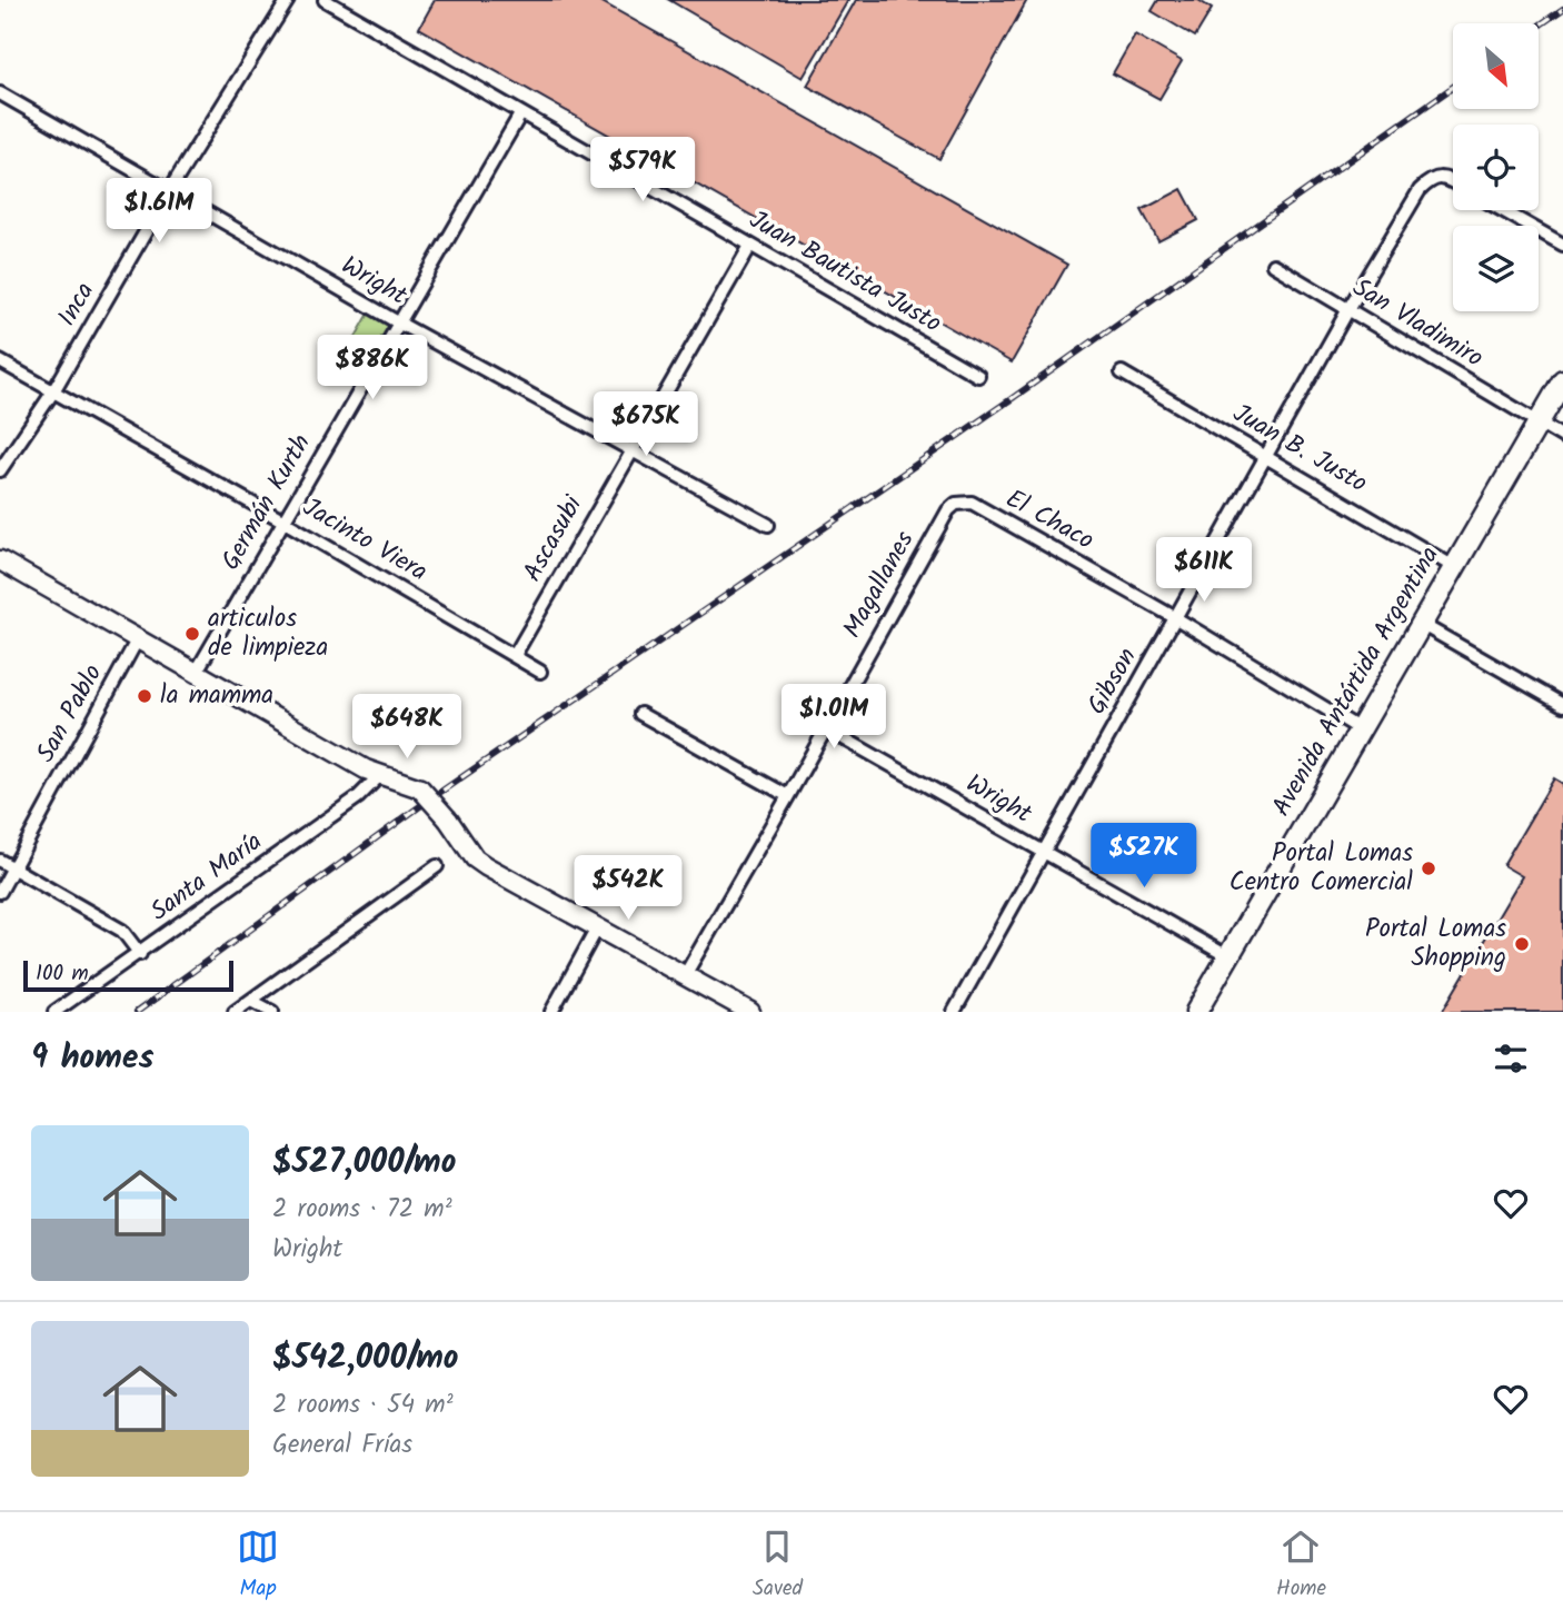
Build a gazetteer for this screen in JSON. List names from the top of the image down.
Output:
{
  "streets": {
    "main road": ["Avenida Antártida Argentina"],
    "street": [
      "Juan Bautista Justo",
      "Wright",
      "Inca",
      "San Vladimiro",
      "Juan B. Justo",
      "Germán Kurth",
      "El Chaco",
      "Ascasubi",
      "Jacinto Viera",
      "Magallanes",
      "Gibson",
      "San Pablo",
      "Santa María"
    ]
  },
  "crossings": [
    ["Juan Bautista Justo", "Germán Kurth"],
    ["Juan Bautista Justo", "Ascasubi"],
    ["Wright", "Inca"],
    ["Wright", "Germán Kurth"],
    ["Wright", "Ascasubi"],
    ["Wright", "Magallanes"],
    ["Wright", "Gibson"],
    ["Wright", "Avenida Antártida Argentina"],
    ["Inca", "Jacinto Viera"],
    ["San Vladimiro", "Gibson"],
    ["San Vladimiro", "Avenida Antártida Argentina"],
    ["Juan B. Justo", "Gibson"],
    ["Juan B. Justo", "Avenida Antártida Argentina"],
    ["Germán Kurth", "Jacinto Viera"],
    ["El Chaco", "Magallanes"],
    ["El Chaco", "Gibson"],
    ["El Chaco", "Avenida Antártida Argentina"],
    ["Ascasubi", "Jacinto Viera"]
  ],
  "places": [
    "articulos de limpieza",
    "la mamma",
    "Portal Lomas Centro Comercial",
    "Portal Lomas Shopping"
  ],
  "scale_bar": "100 m",
  "north": "bottom right",
  "page": {
    "price": [
      "$579K",
      "$1.61M",
      "$886K",
      "$675K",
      "$611K",
      "$1.01M",
      "$648K",
      "$527K",
      "$542K"
    ],
    "scale": "100 m",
    "heading": "9 homes",
    "list": [
      {
        "name": "$527,000/mo",
        "note": "2 rooms · 72 m² · Wright"
      },
      {
        "name": "$542,000/mo",
        "note": "2 rooms · 54 m² · General Frías"
      }
    ],
    "tabs": ["Map", "Saved", "Home"]
  }
}
